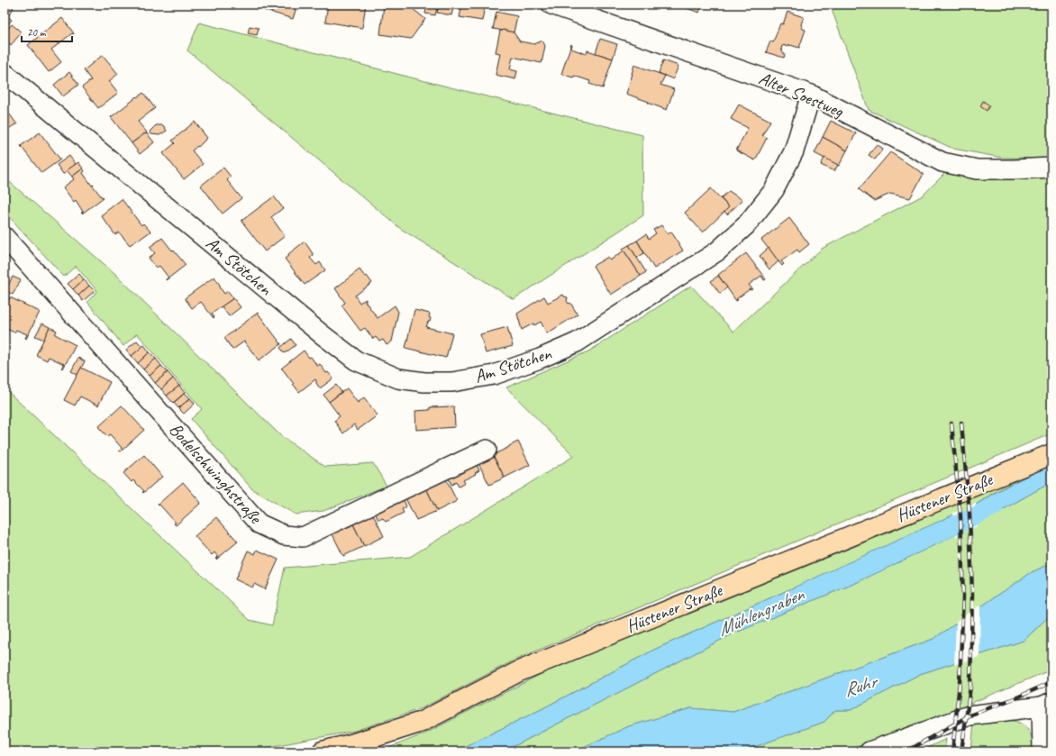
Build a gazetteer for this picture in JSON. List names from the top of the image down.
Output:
{
  "streets": {
    "main road": ["Hüstener Straße"],
    "street": ["Alter Soestweg", "Am Stötchen", "Bodelschwinghstraße"]
  },
  "crossings": [
    ["Alter Soestweg", "Am Stötchen"]
  ],
  "water": ["Mühlengraben", "Ruhr"],
  "scale_bar": "20 m"
}
